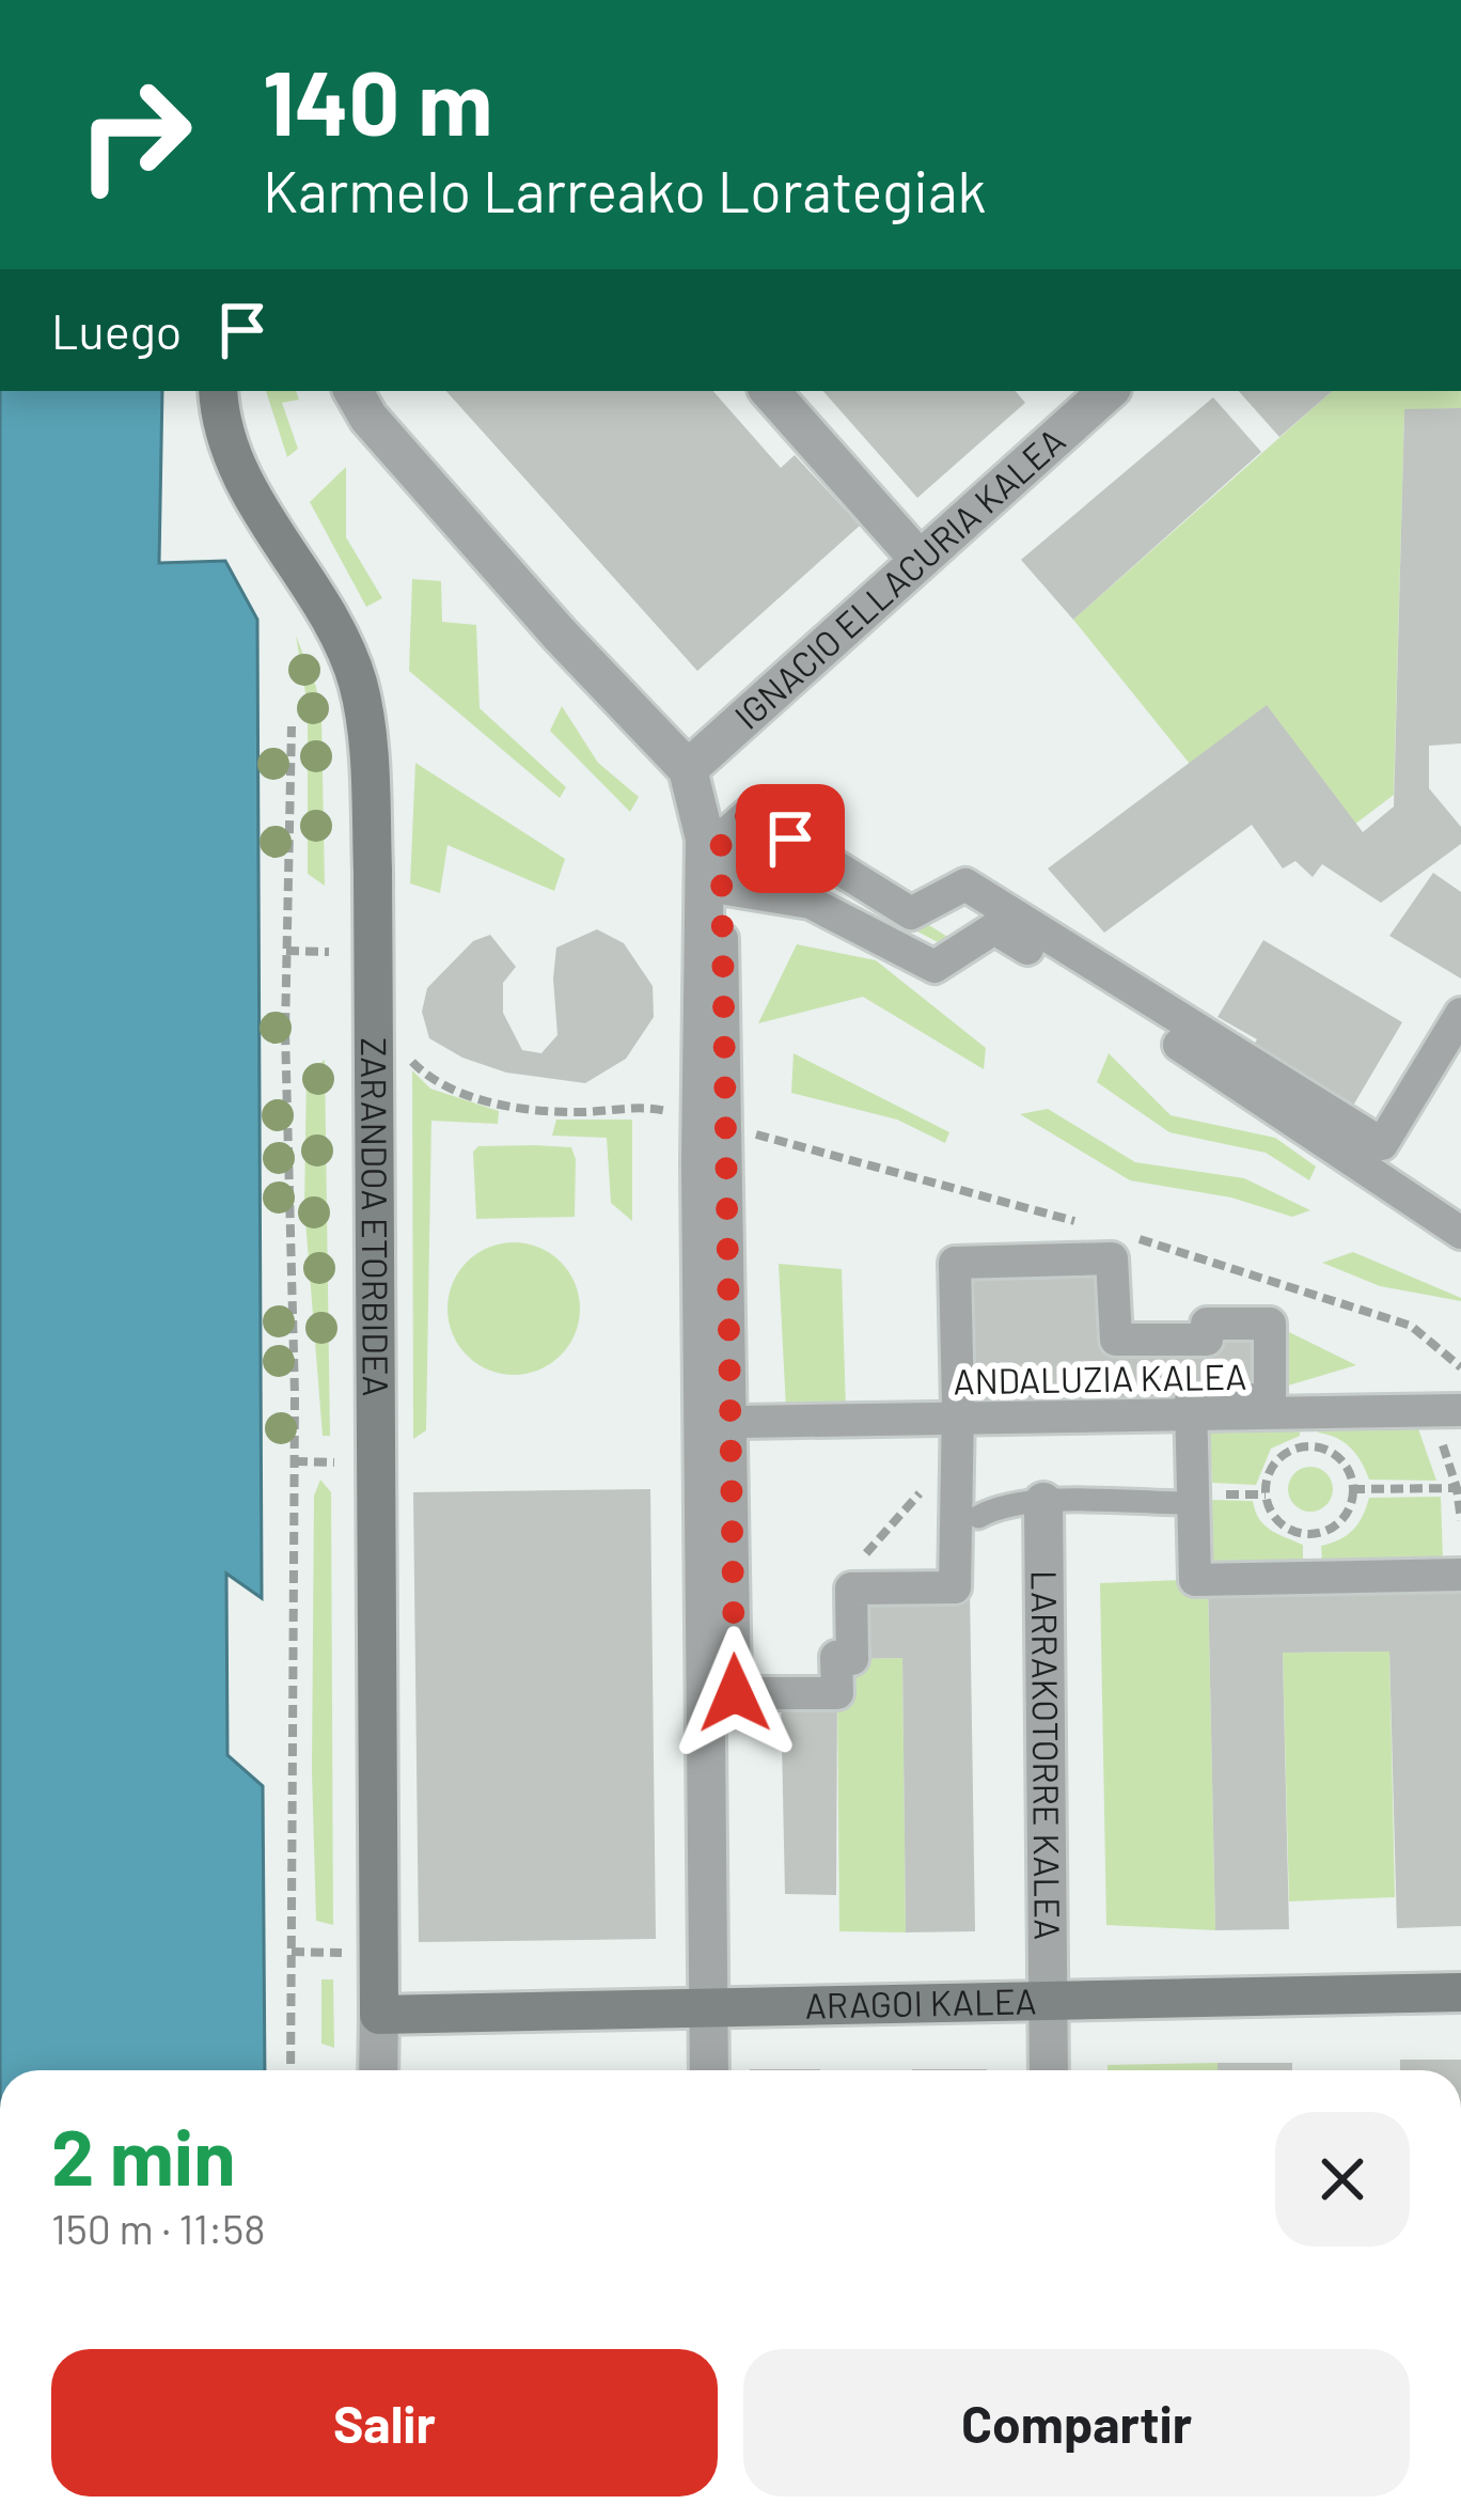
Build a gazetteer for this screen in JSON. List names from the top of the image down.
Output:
{
  "streets": {
    "main road": ["ZARANDOA ETORBIDEA", "ARAGOI KALEA"],
    "street": ["IGNACIO ELLACURIA KALEA", "ANDALUZIA KALEA", "LARRAKOTORRE KALEA"]
  },
  "crossings": [
    ["ZARANDOA ETORBIDEA", "ARAGOI KALEA"],
    ["LARRAKOTORRE KALEA", "ARAGOI KALEA"]
  ],
  "page": {
    "turn": ["140 m", "Karmelo Larreako Lorategiak"],
    "then": "Luego",
    "heading": ["2 min", "150 m · 11:58"],
    "buttons": ["Salir", "Compartir"]
  }
}
